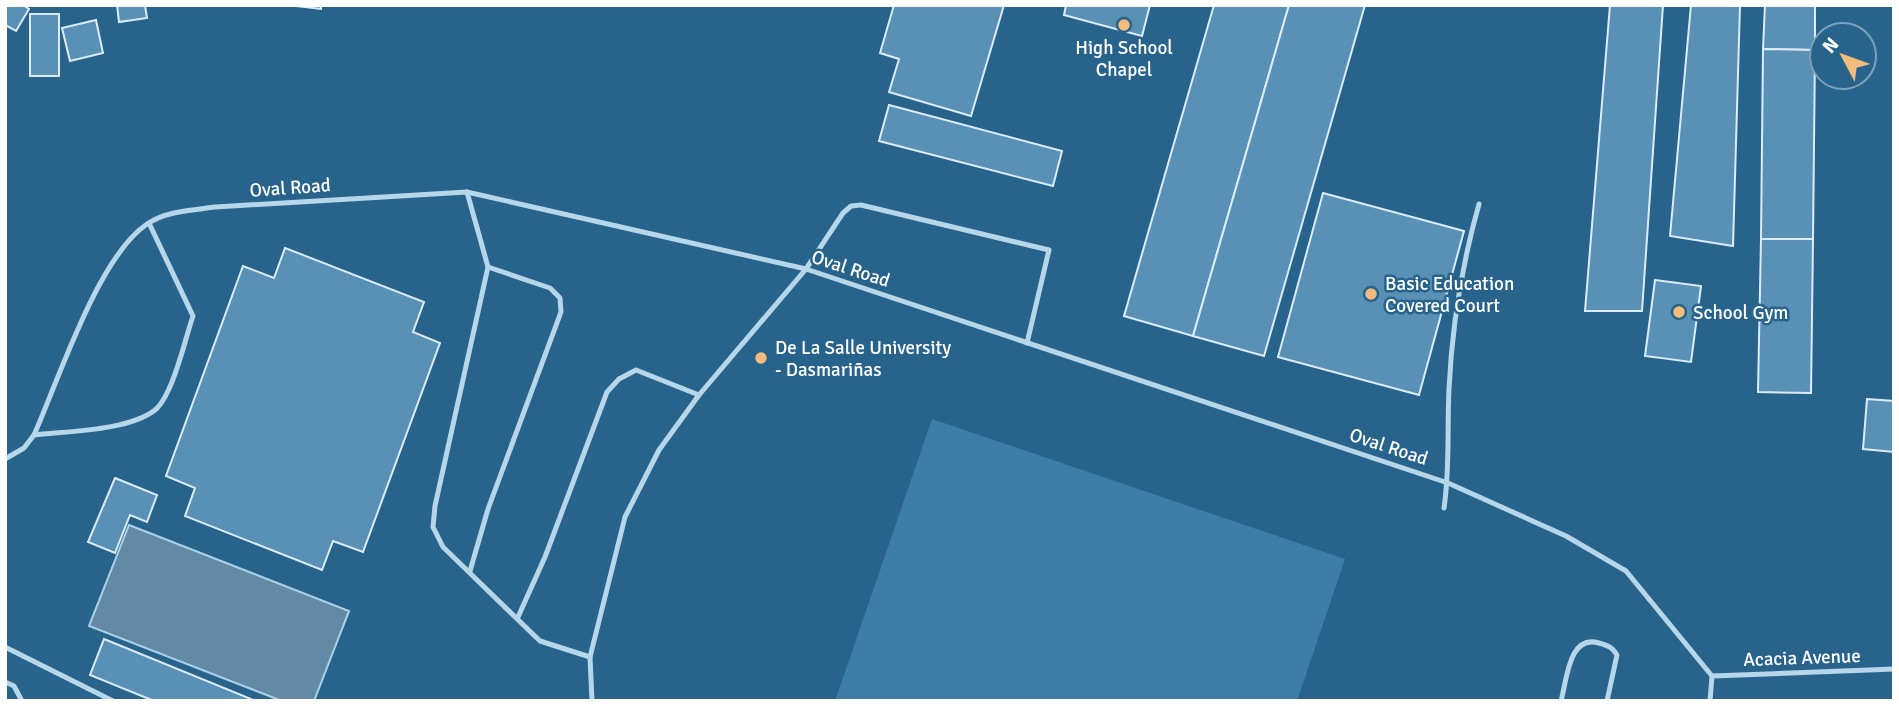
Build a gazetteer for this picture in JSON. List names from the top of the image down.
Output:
{
  "streets": {
    "lane": ["Oval Road", "Acacia Avenue"]
  },
  "crossings": [
    ["Oval Road", "Acacia Avenue"]
  ],
  "places": [
    "High School Chapel",
    "Basic Education Covered Court",
    "School Gym",
    "De La Salle University - Dasmariñas"
  ],
  "north": "top left"
}
